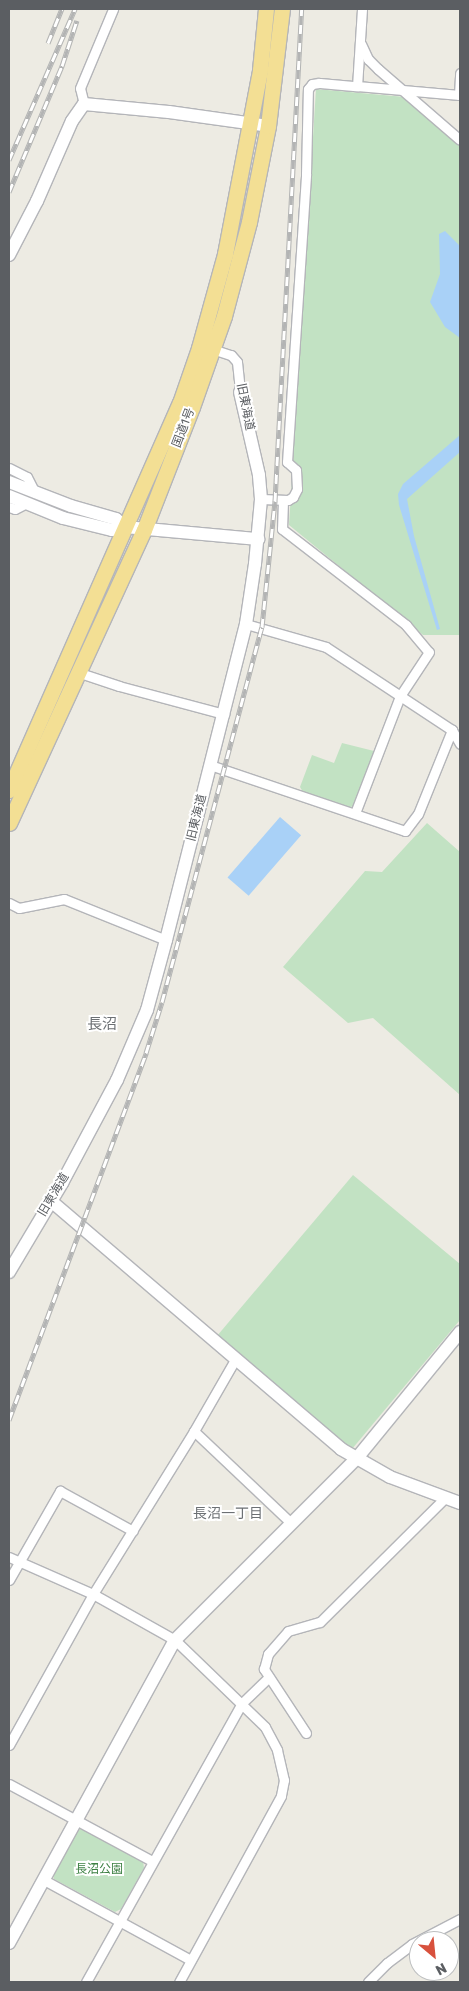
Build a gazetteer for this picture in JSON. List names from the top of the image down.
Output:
{
  "streets": {
    "highway": ["国道1号"],
    "street": ["旧東海道"]
  },
  "crossings": [
    ["旧東海道", "国道1号"]
  ],
  "districts": ["長沼", "長沼一丁目"],
  "parks": ["長沼公園"],
  "north": "bottom right"
}
